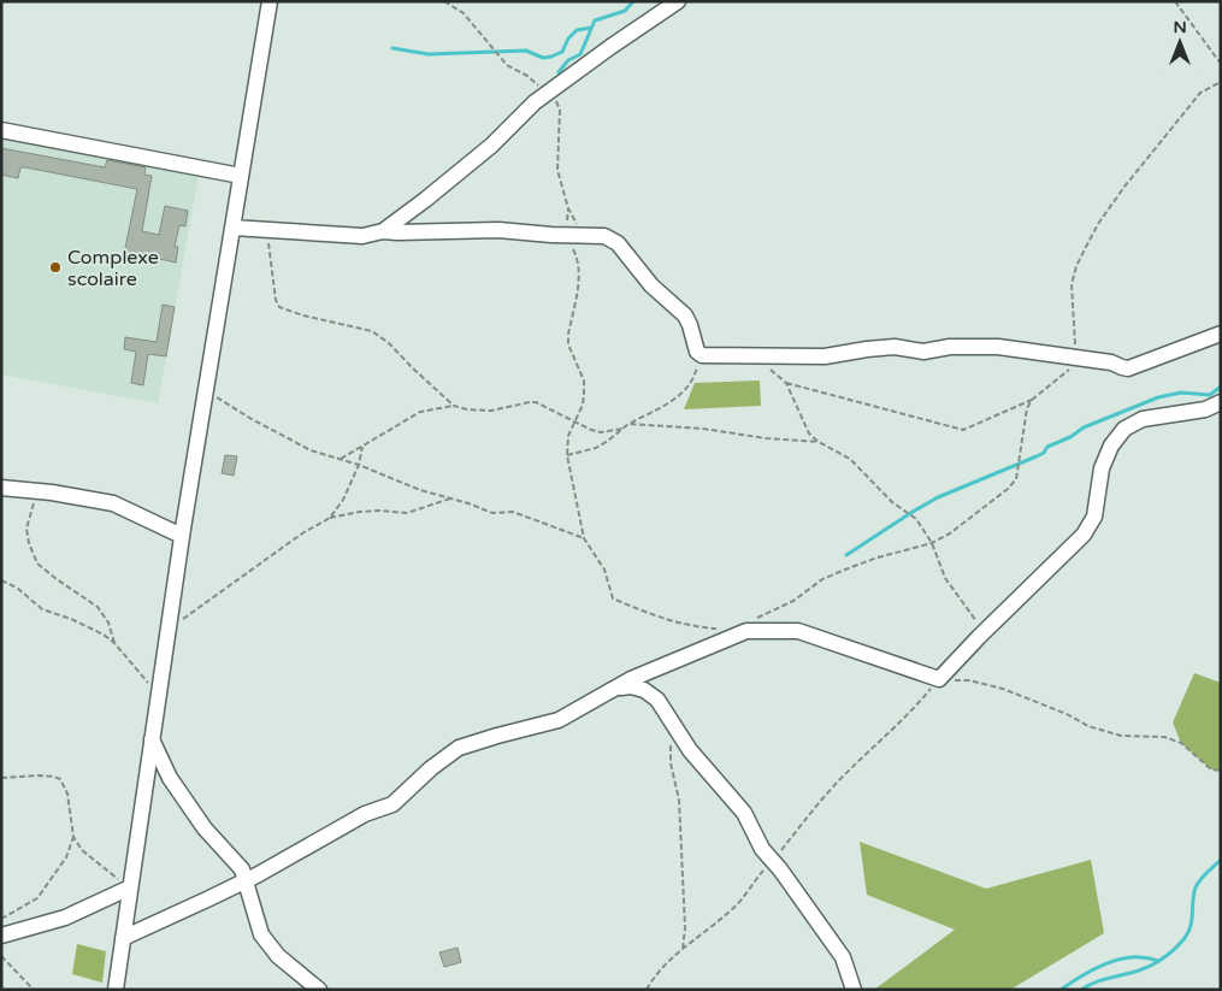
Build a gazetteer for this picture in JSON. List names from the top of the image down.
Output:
{
  "places": ["Complexe scolaire"],
  "north": "top"
}
